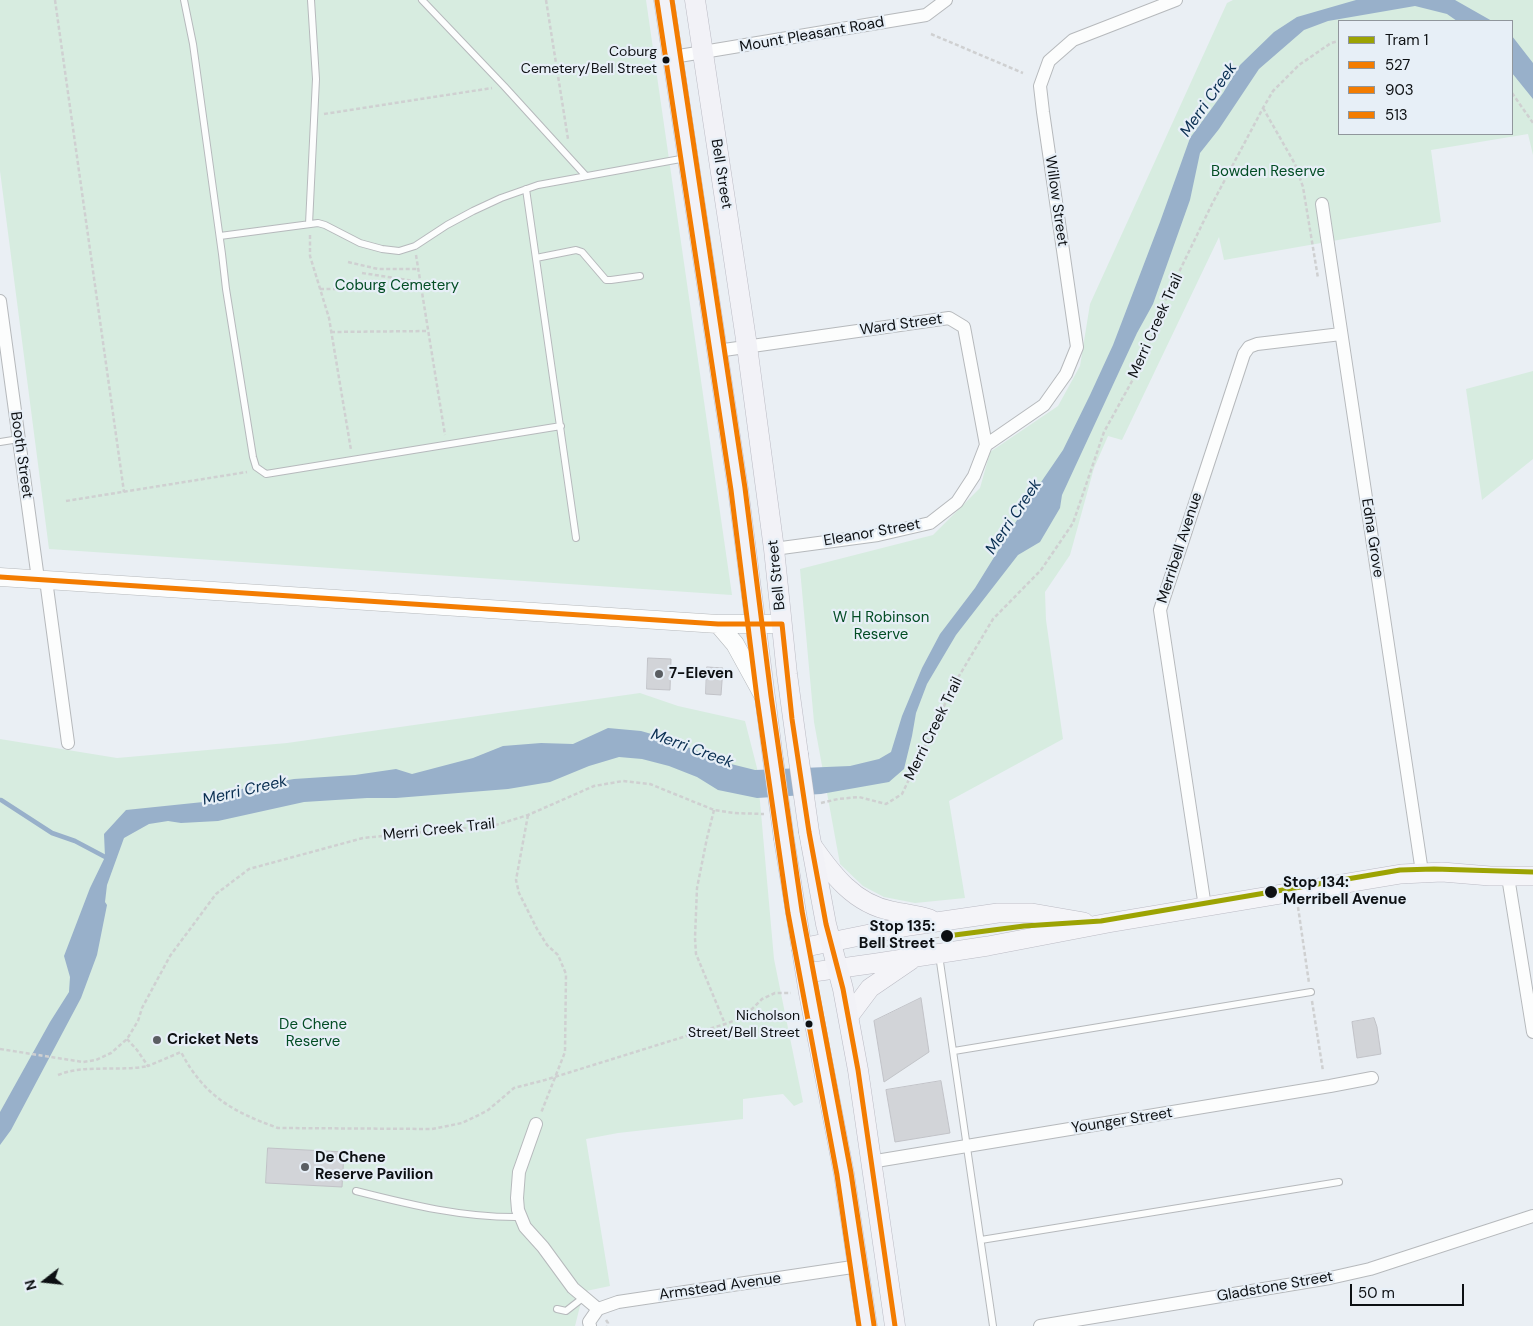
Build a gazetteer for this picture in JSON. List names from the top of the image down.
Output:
{
  "streets": {
    "highway": ["Bell Street"],
    "street": [
      "Mount Pleasant Road",
      "Willow Street",
      "Ward Street",
      "Booth Street",
      "Eleanor Street",
      "Edna Grove",
      "Merribell Avenue",
      "Younger Street",
      "Armstead Avenue",
      "Gladstone Street"
    ],
    "path": ["Merri Creek Trail"]
  },
  "crossings": [
    ["Mount Pleasant Road", "Bell Street"],
    ["Bell Street", "Ward Street"],
    ["Bell Street", "Eleanor Street"],
    ["Bell Street", "Younger Street"],
    ["Bell Street", "Armstead Avenue"],
    ["Willow Street", "Ward Street"],
    ["Willow Street", "Eleanor Street"],
    ["Ward Street", "Eleanor Street"],
    ["Edna Grove", "Merribell Avenue"]
  ],
  "water": ["Merri Creek"],
  "parks": [
    "Bowden Reserve",
    "Coburg Cemetery",
    "W H Robinson Reserve",
    "De Chene Reserve"
  ],
  "places": [
    "Coburg Cemetery/Bell Street",
    "7-Eleven",
    "Stop 134: Merribell Avenue",
    "Stop 135: Bell Street",
    "Nicholson Street/Bell Street",
    "Cricket Nets",
    "De Chene Reserve Pavilion"
  ],
  "lines": [
    "transit line 513",
    "transit line 903",
    "transit line 527",
    "tram line 1"
  ],
  "legend": [
    "Tram 1",
    "527",
    "903",
    "513"
  ],
  "scale_bar": "50 m",
  "north": "left"
}
